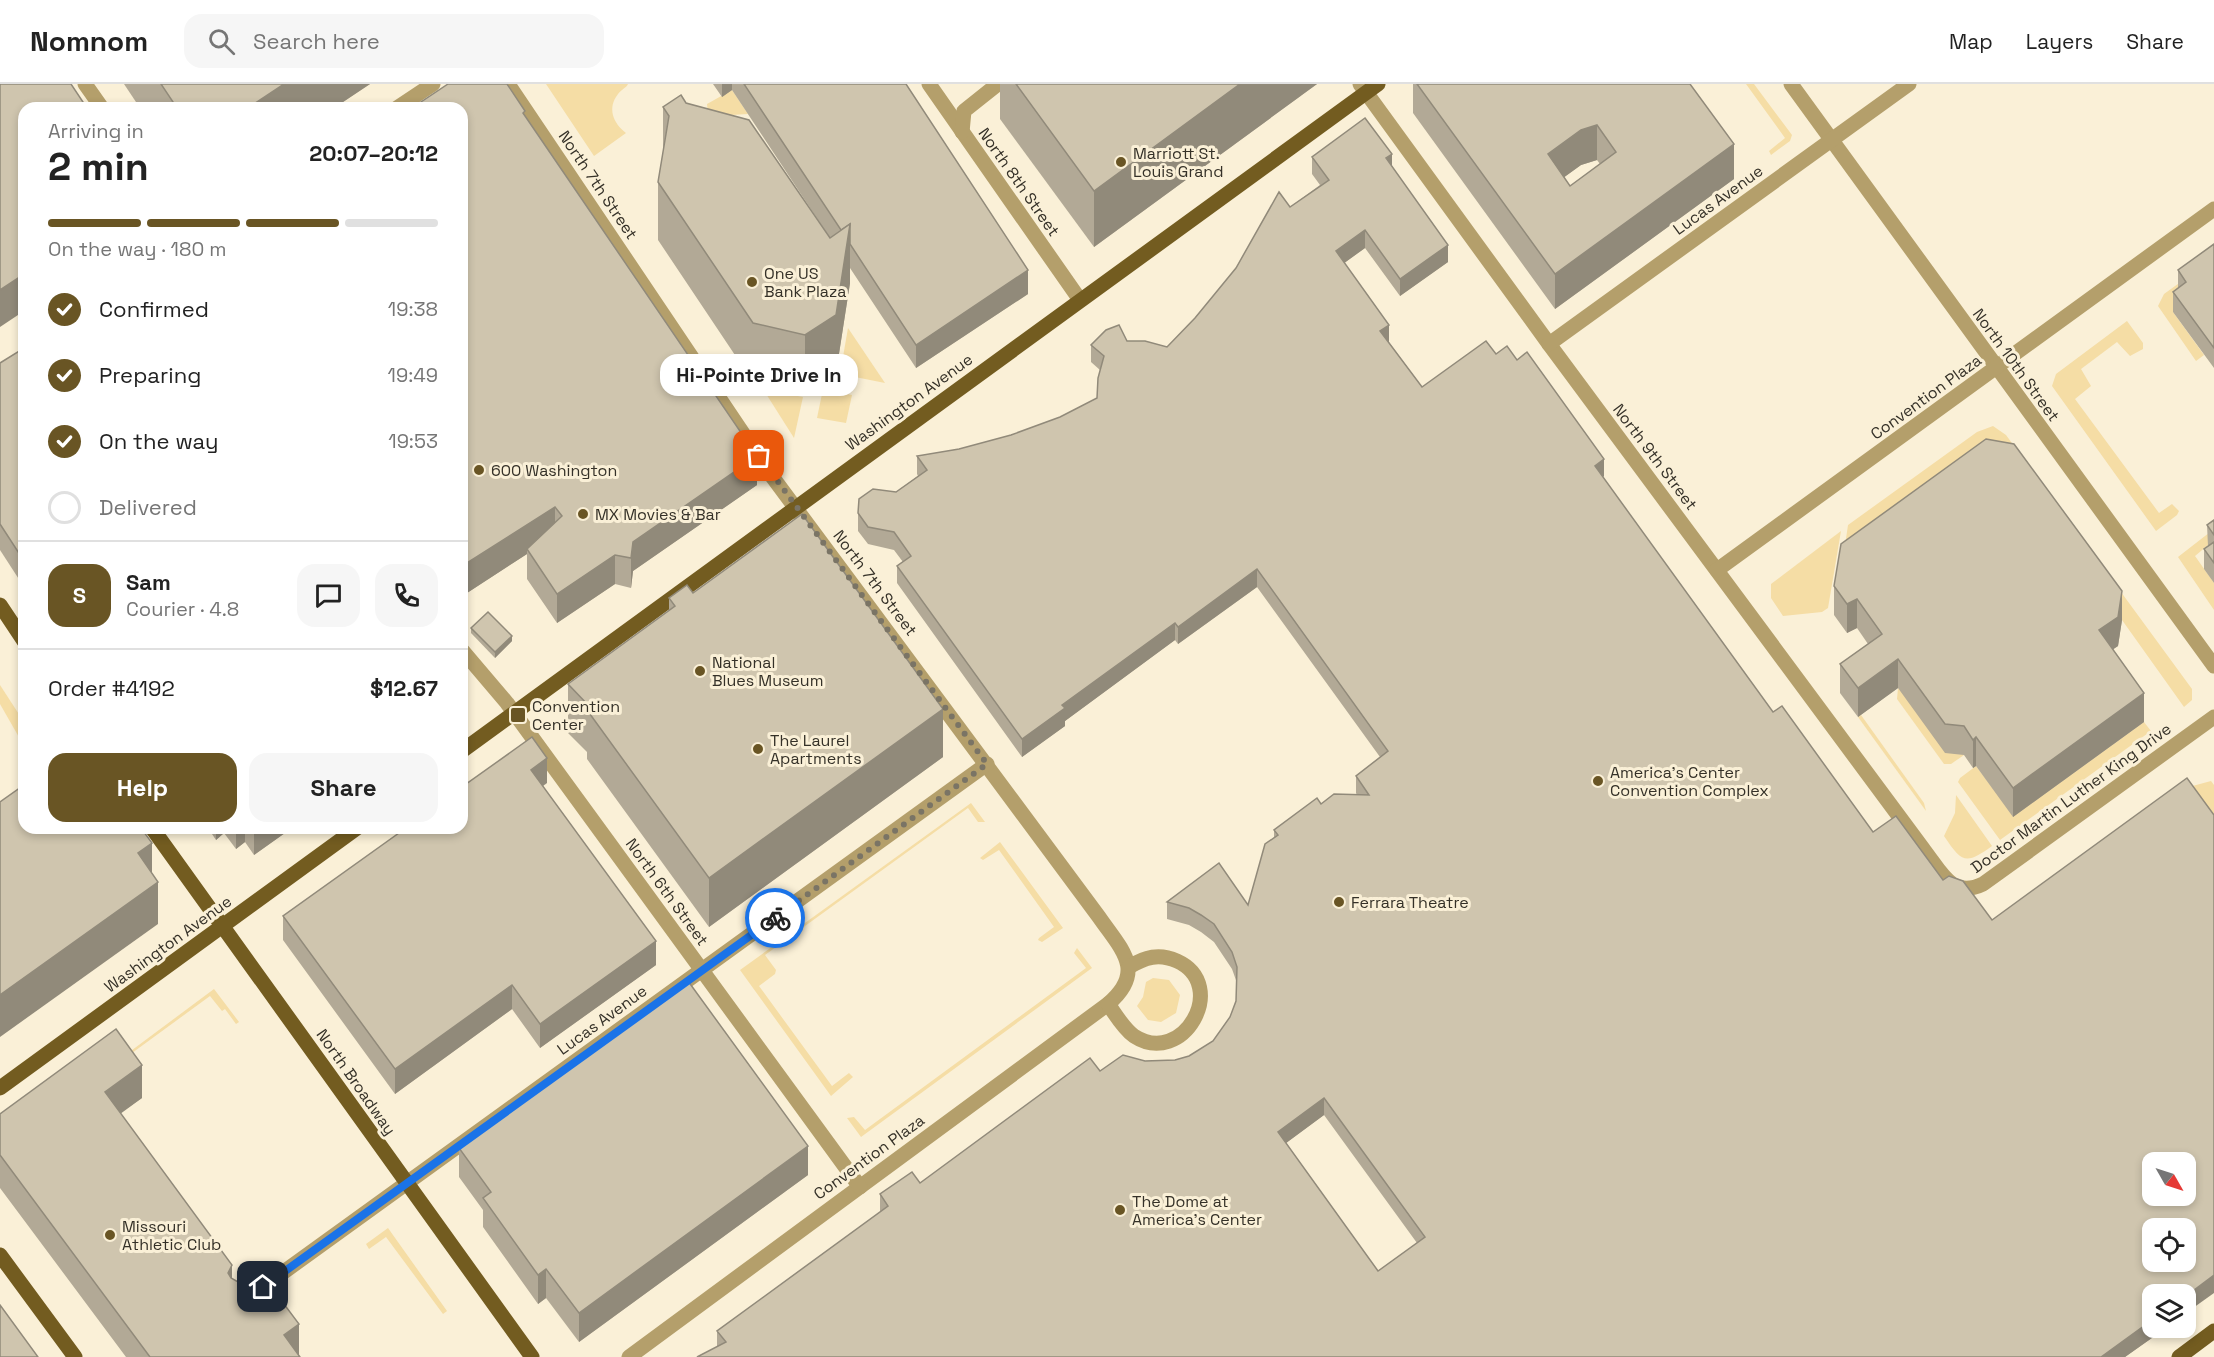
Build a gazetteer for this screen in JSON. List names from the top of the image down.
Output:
{
  "streets": {
    "main road": ["Washington Avenue", "North Broadway"],
    "street": [
      "North 8th Street",
      "North 7th Street",
      "Lucas Avenue",
      "North 10th Street",
      "Convention Plaza",
      "North 9th Street",
      "Doctor Martin Luther King Drive",
      "North 6th Street"
    ]
  },
  "crossings": [
    ["North 8th Street", "Washington Avenue"],
    ["North 7th Street", "Lucas Avenue"],
    ["North 7th Street", "Convention Plaza"],
    ["North 7th Street", "Washington Avenue"],
    ["Lucas Avenue", "North 10th Street"],
    ["Lucas Avenue", "North 9th Street"],
    ["Lucas Avenue", "North 6th Street"],
    ["Lucas Avenue", "North Broadway"],
    ["North 10th Street", "Convention Plaza"],
    ["Convention Plaza", "North 9th Street"],
    ["Convention Plaza", "North 6th Street"],
    ["Washington Avenue", "North 9th Street"],
    ["Washington Avenue", "North 6th Street"],
    ["Washington Avenue", "North Broadway"],
    ["North 9th Street", "Doctor Martin Luther King Drive"]
  ],
  "places": {
    "other": [
      "Marriott St. Louis Grand",
      "One US Bank Plaza",
      "Hi-Pointe Drive In",
      "600 Washington",
      "MX Movies & Bar",
      "National Blues Museum",
      "The Laurel Apartments",
      "America’s Center Convention Complex",
      "Ferrara Theatre",
      "The Dome at America's Center",
      "Missouri Athletic Club"
    ],
    "transit": ["Convention Center"]
  },
  "north": "bottom right",
  "page": {
    "header": "Nomnom",
    "search": "Search here",
    "nav": ["Map", "Layers", "Share"],
    "heading": ["2 min", "Arriving in", "20:07–20:12"],
    "panel": [
      "Sam",
      "Courier · 4.8",
      "Order #4192",
      "$12.67"
    ],
    "bar": "On the way · 180 m",
    "list": [
      ["Confirmed", "19:38"],
      ["Preparing", "19:49"],
      ["On the way", "19:53"],
      "Delivered"
    ],
    "bubble": "Hi-Pointe Drive In",
    "round": "S",
    "buttons": ["Help", "Share"]
  }
}
